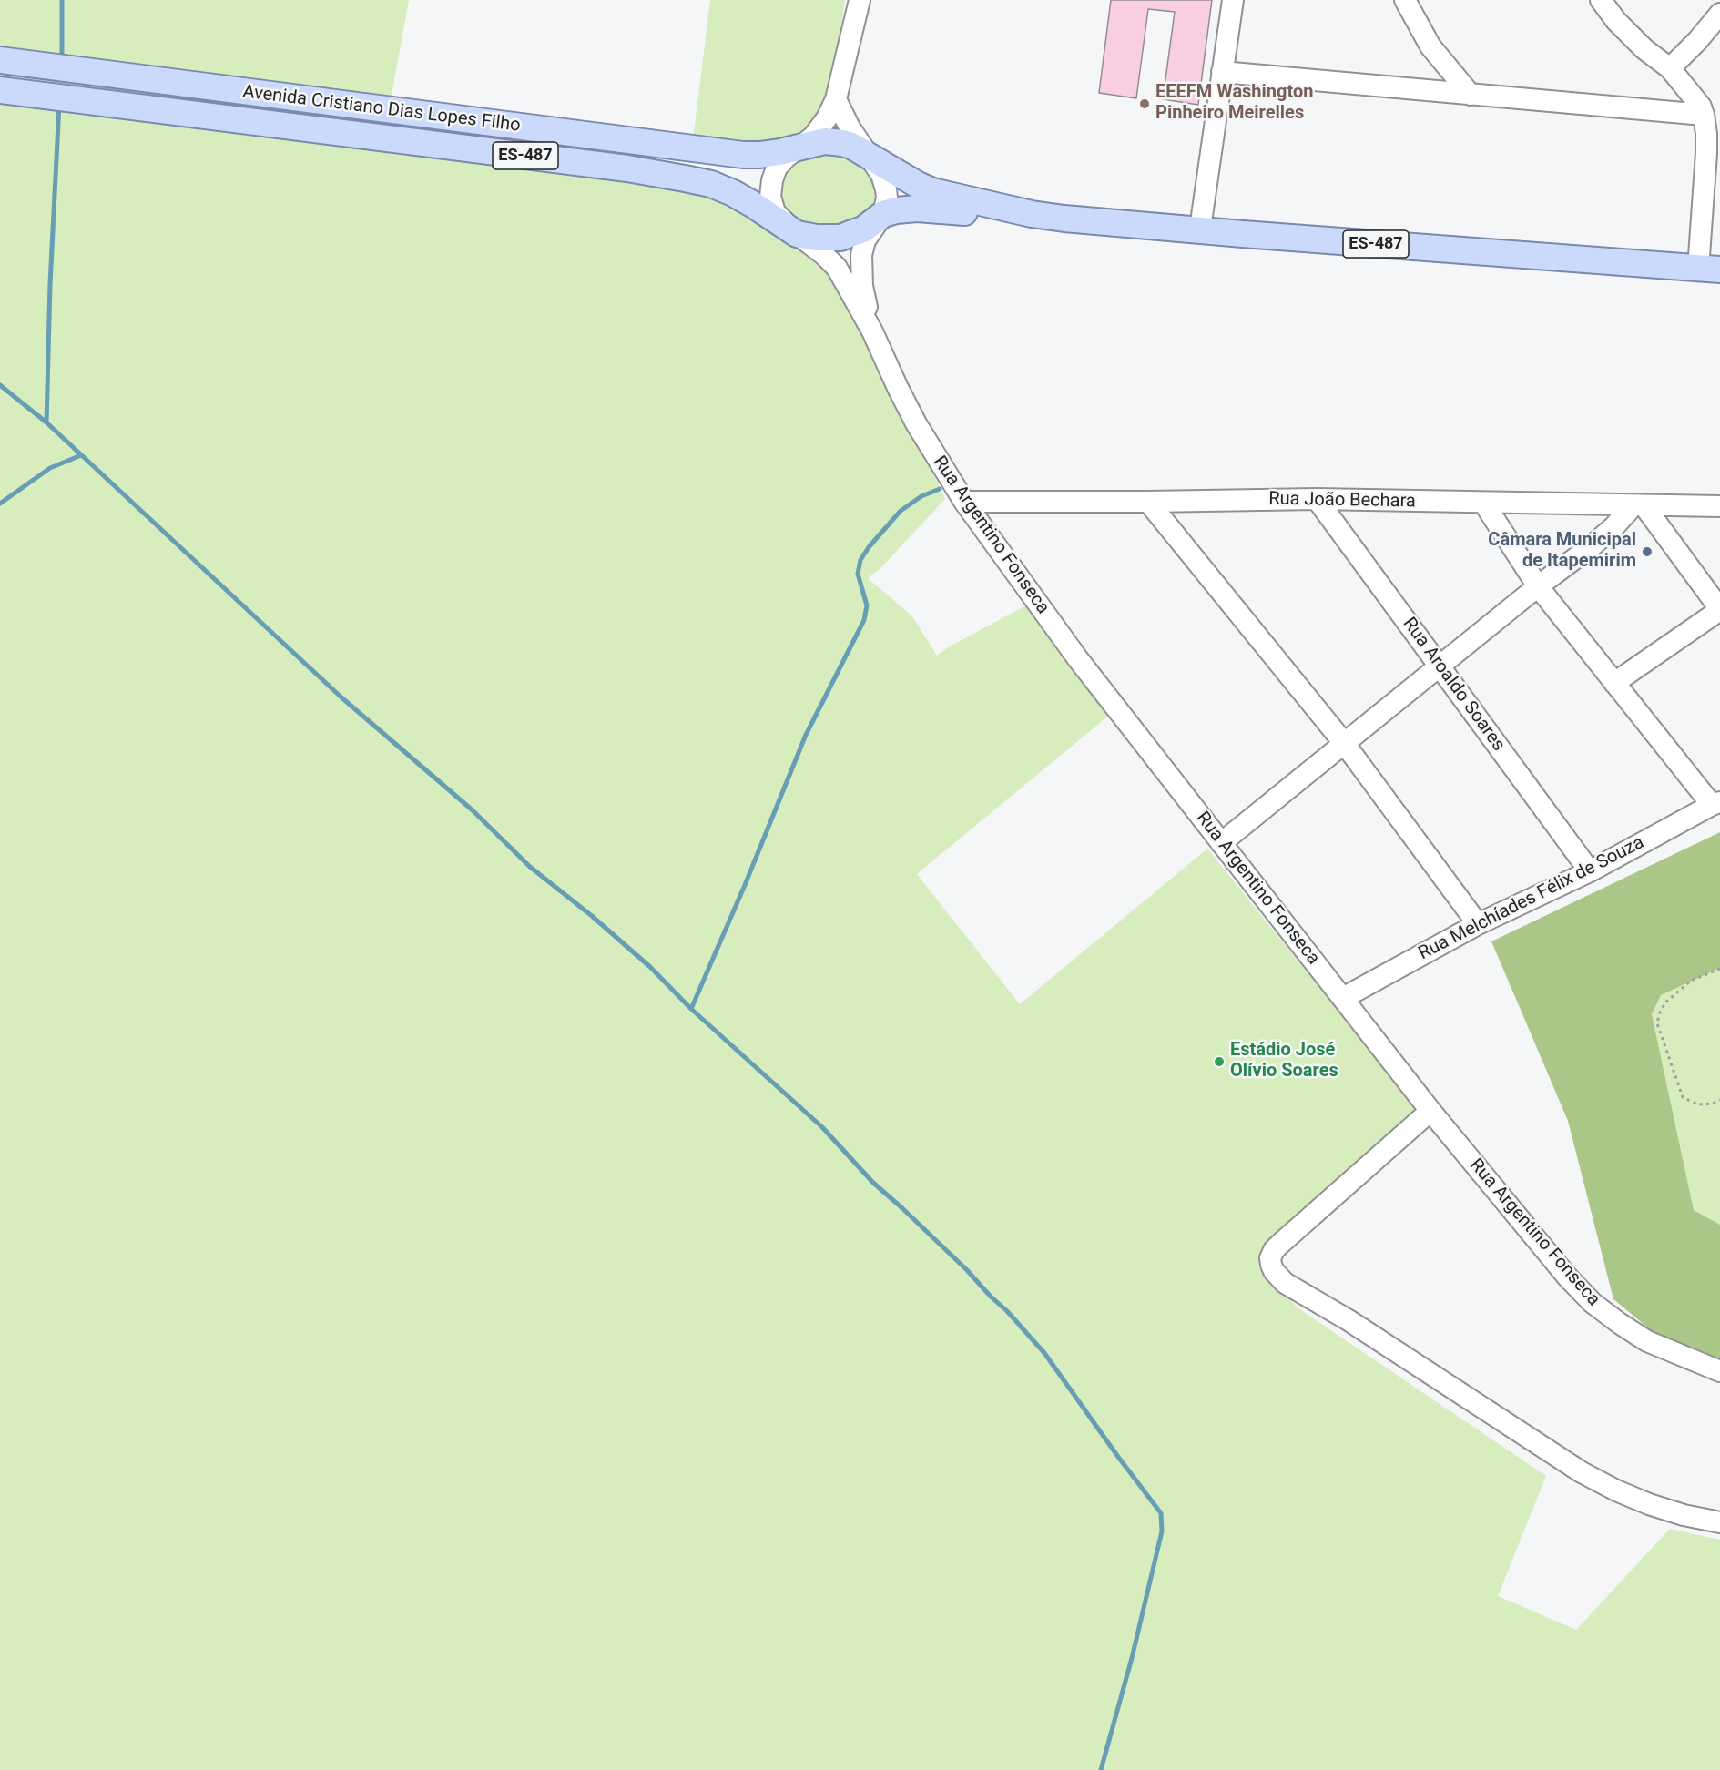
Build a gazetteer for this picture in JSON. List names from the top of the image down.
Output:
{
  "streets": {
    "main road": ["Avenida Cristiano Dias Lopes Filho", "ES-487"],
    "street": [
      "Rua João Bechara",
      "Rua Argentino Fonseca",
      "Rua Aroaldo Soares",
      "Rua Melchíades Félix de Souza"
    ]
  },
  "crossings": [
    ["Avenida Cristiano Dias Lopes Filho", "ES-487"],
    ["Rua João Bechara", "Rua Argentino Fonseca"],
    ["Rua João Bechara", "Rua Aroaldo Soares"],
    ["Rua Argentino Fonseca", "Rua Melchíades Félix de Souza"],
    ["Rua Aroaldo Soares", "Rua Melchíades Félix de Souza"]
  ],
  "places": ["EEEFM Washington Pinheiro Meirelles", "Câmara Municipal de Itapemirim", "Estádio José Olívio Soares"]
}
